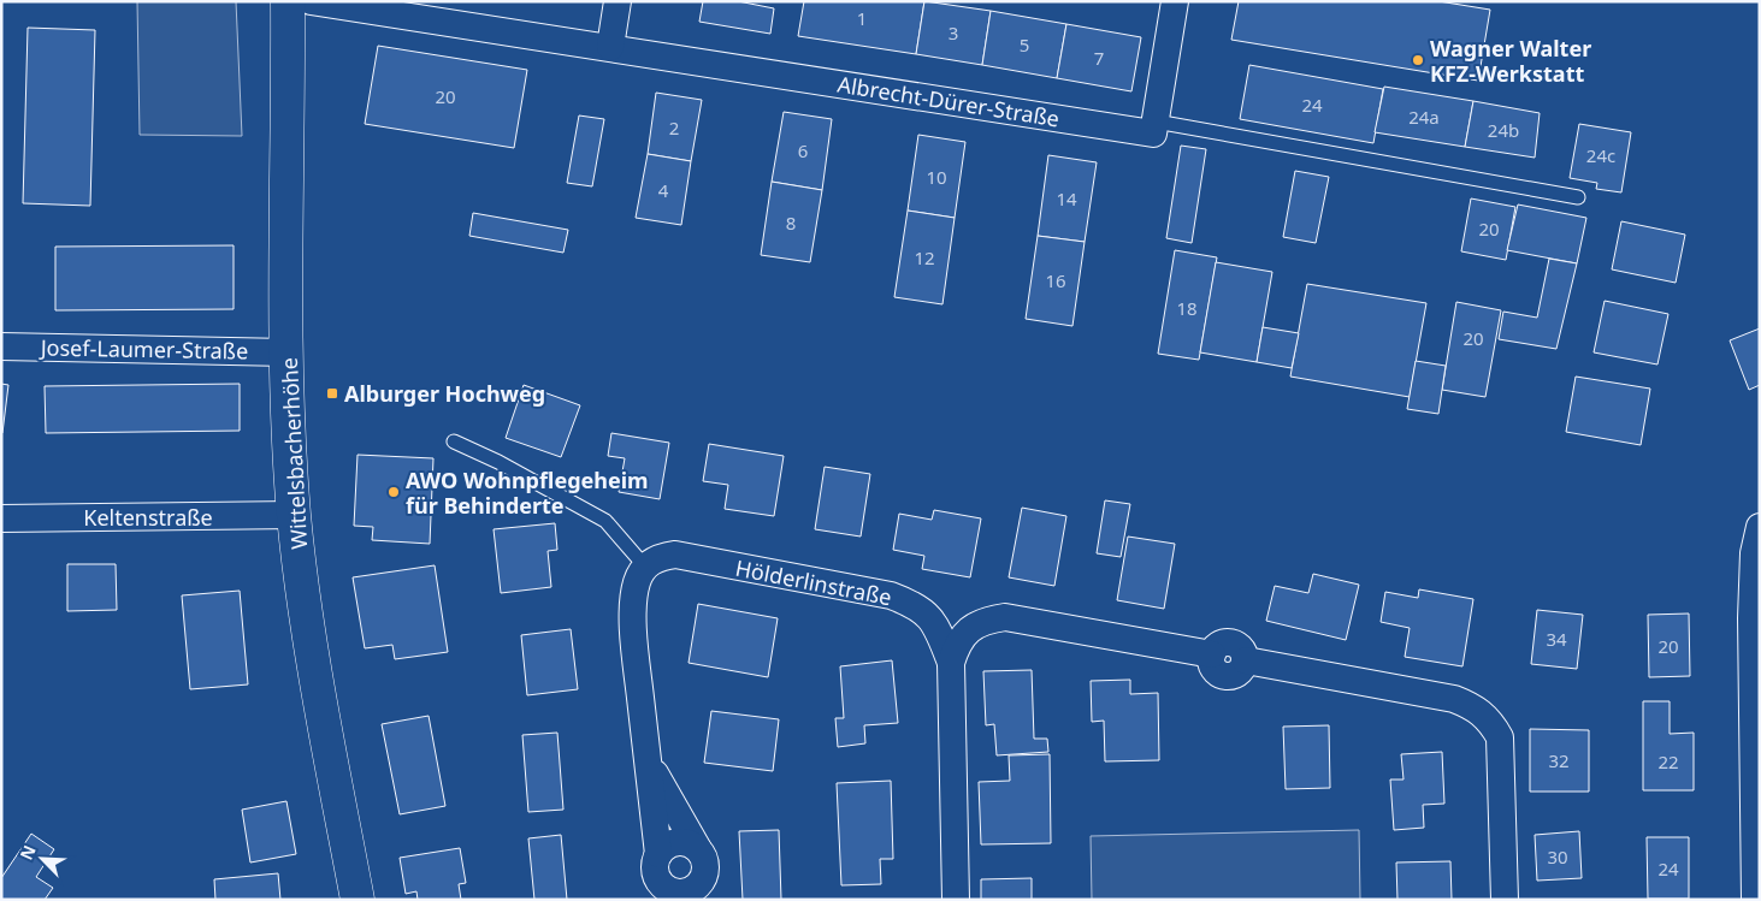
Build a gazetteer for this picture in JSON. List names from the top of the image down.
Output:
{
  "streets": {
    "street": [
      "Albrecht-Dürer-Straße",
      "Josef-Laumer-Straße",
      "Wittelsbacherhöhe",
      "Keltenstraße",
      "Hölderlinstraße"
    ]
  },
  "crossings": [
    ["Josef-Laumer-Straße", "Wittelsbacherhöhe"],
    ["Wittelsbacherhöhe", "Keltenstraße"]
  ],
  "places": {
    "other": ["Wagner Walter KFZ-Werkstatt", "AWO Wohnpflegeheim für Behinderte"],
    "transit": ["Alburger Hochweg"]
  },
  "house_numbers": [
    "1",
    "3",
    "5",
    "7",
    "20",
    "24",
    "24a",
    "2",
    "24b",
    "6",
    "24c",
    "10",
    "4",
    "14",
    "8",
    "20",
    "12",
    "16",
    "18",
    "20",
    "34",
    "20",
    "32",
    "22",
    "30",
    "24"
  ],
  "north": "top left"
}
